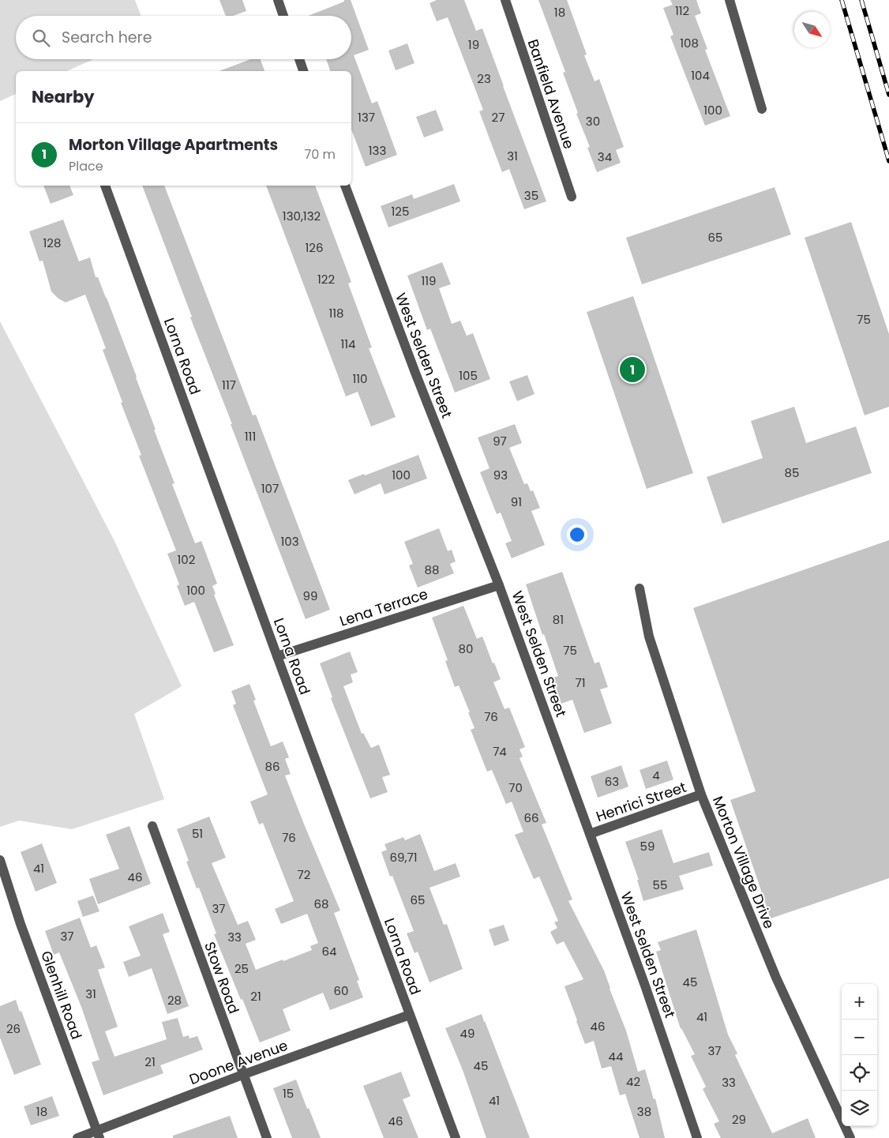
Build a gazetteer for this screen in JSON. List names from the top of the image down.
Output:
{
  "streets": {
    "street": [
      "Banfield Avenue",
      "West Selden Street",
      "Lorna Road",
      "Lena Terrace",
      "Henrici Street",
      "Morton Village Drive",
      "Stow Road",
      "Glenhill Road",
      "Doone Avenue"
    ]
  },
  "crossings": [
    ["West Selden Street", "Lena Terrace"],
    ["West Selden Street", "Henrici Street"],
    ["Lorna Road", "Lena Terrace"],
    ["Lorna Road", "Doone Avenue"],
    ["Henrici Street", "Morton Village Drive"],
    ["Stow Road", "Doone Avenue"],
    ["Glenhill Road", "Doone Avenue"]
  ],
  "house_numbers": [
    "112",
    "18",
    "108",
    "19",
    "104",
    "23",
    "100",
    "137",
    "27",
    "30",
    "133",
    "31",
    "34",
    "35",
    "125",
    "130,132",
    "65",
    "128",
    "126",
    "122",
    "119",
    "118",
    "75",
    "114",
    "105",
    "110",
    "117",
    "111",
    "97",
    "85",
    "100",
    "93",
    "107",
    "91",
    "103",
    "102",
    "88",
    "100",
    "99",
    "81",
    "80",
    "75",
    "71",
    "76",
    "74",
    "86",
    "4",
    "63",
    "70",
    "66",
    "51",
    "76",
    "59",
    "69,71",
    "41",
    "72",
    "46",
    "55",
    "65",
    "68",
    "37",
    "37",
    "33",
    "64",
    "25",
    "45",
    "60",
    "31",
    "21",
    "28",
    "41",
    "46",
    "26",
    "49",
    "37",
    "44",
    "21",
    "45",
    "42",
    "33",
    "15",
    "41",
    "18",
    "38",
    "29",
    "46"
  ],
  "north": "bottom right",
  "page": {
    "search": "Search here",
    "heading": "Nearby",
    "list": [
      {
        "mark": "1",
        "name": "Morton Village Apartments",
        "note": "Place",
        "value": "70 m"
      }
    ],
    "pins": "1",
    "map_buttons": ["+", "−"]
  }
}
